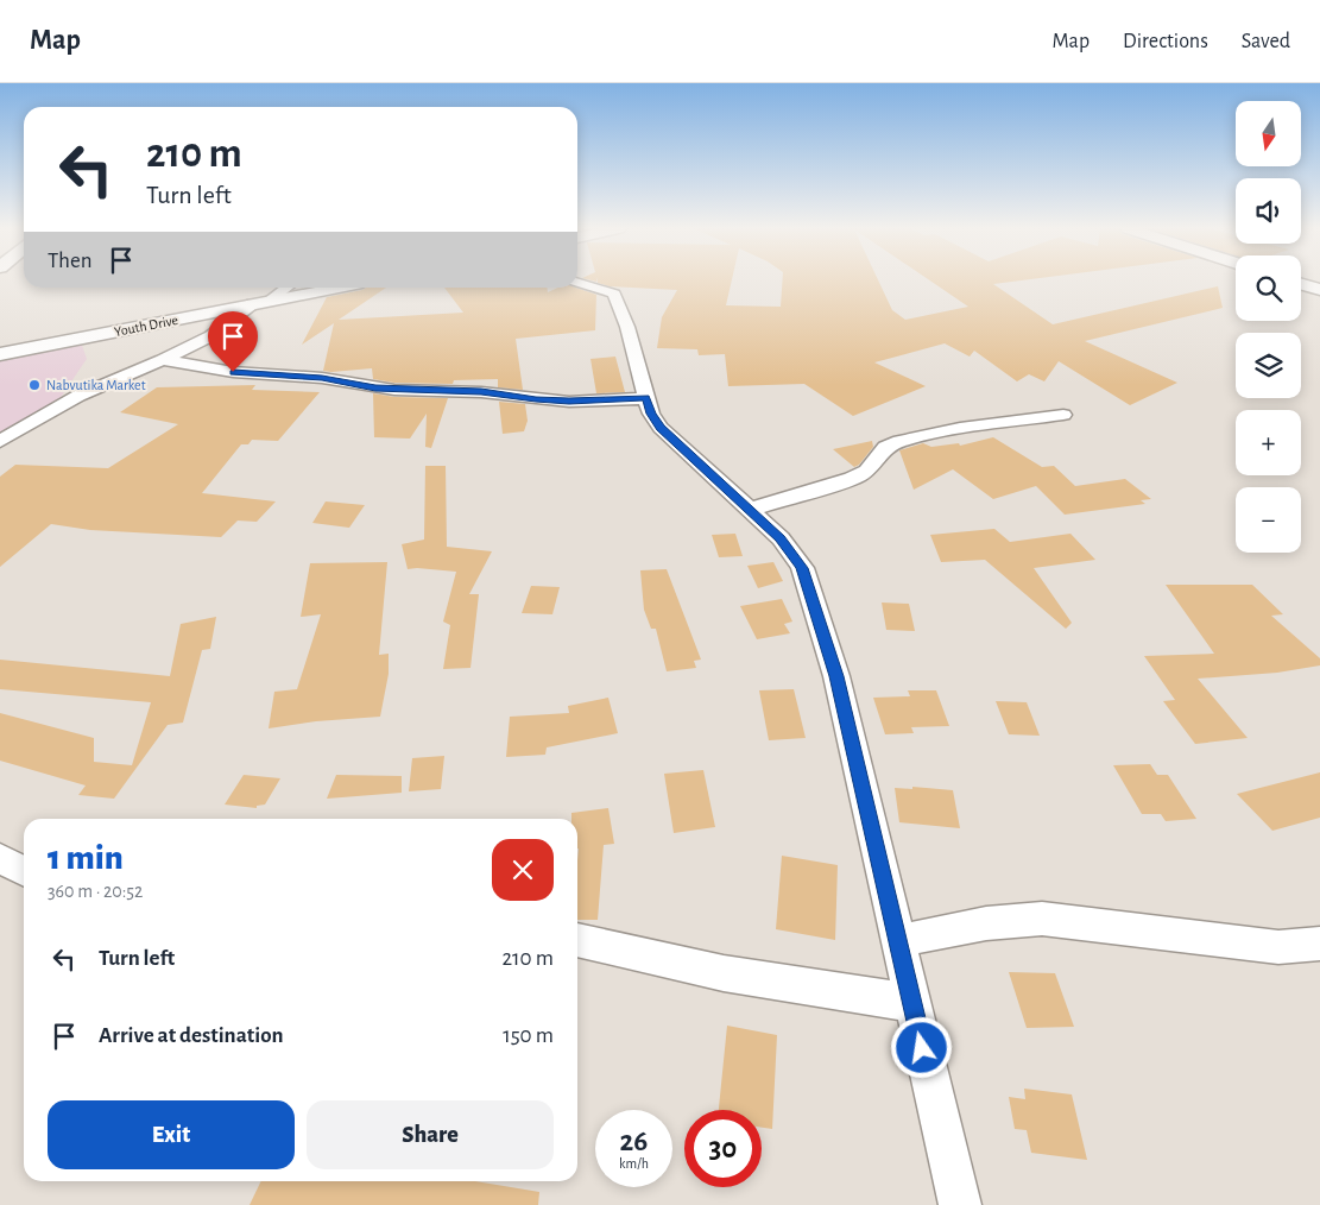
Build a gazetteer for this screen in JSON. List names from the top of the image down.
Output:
{
  "streets": {
    "street": ["Youth Drive"]
  },
  "places": ["Nabvutika Market"],
  "north": "bottom",
  "page": {
    "header": "Map",
    "nav": ["Map", "Directions", "Saved"],
    "map_buttons": ["+", "−"],
    "turn": ["210 m", "Turn left"],
    "then": "Then",
    "heading": ["1 min", "360 m · 20:52"],
    "list": [
      {
        "name": "Turn left",
        "value": "210 m"
      },
      {
        "name": "Arrive at destination",
        "value": "150 m"
      }
    ],
    "buttons": ["Exit", "Share"],
    "speed": "26 km/h",
    "limit": "30"
  }
}
